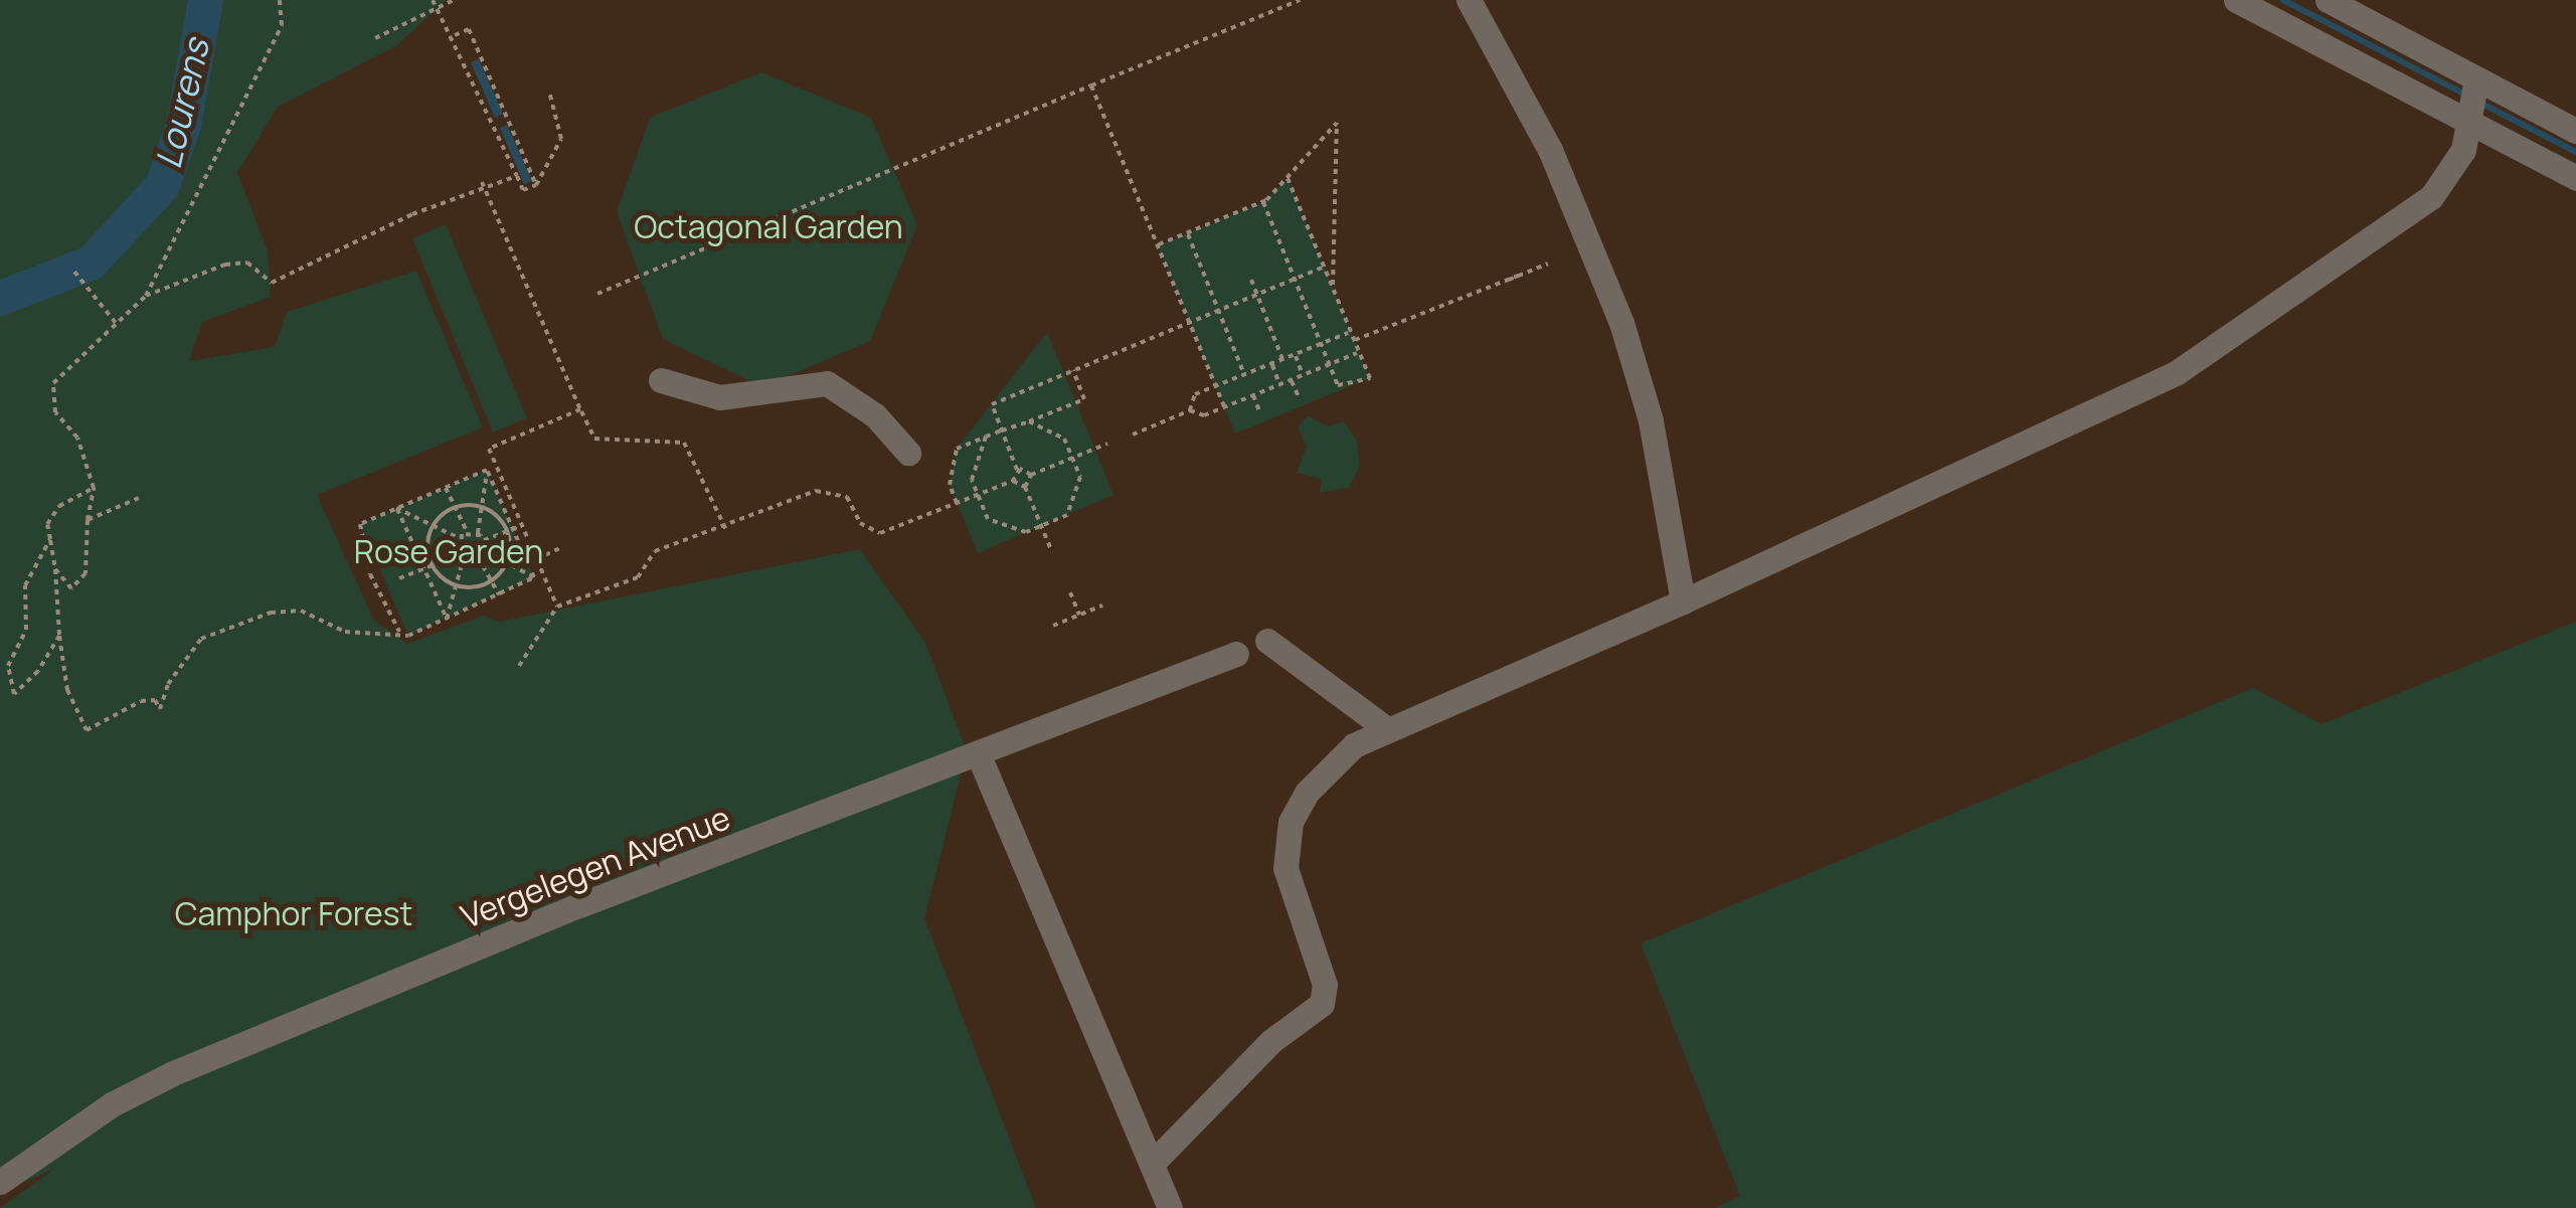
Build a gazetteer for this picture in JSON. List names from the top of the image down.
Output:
{
  "streets": {
    "street": ["Vergelegen Avenue"]
  },
  "water": ["Lourens"],
  "parks": ["Octagonal Garden", "Rose Garden", "Camphor Forest"]
}
